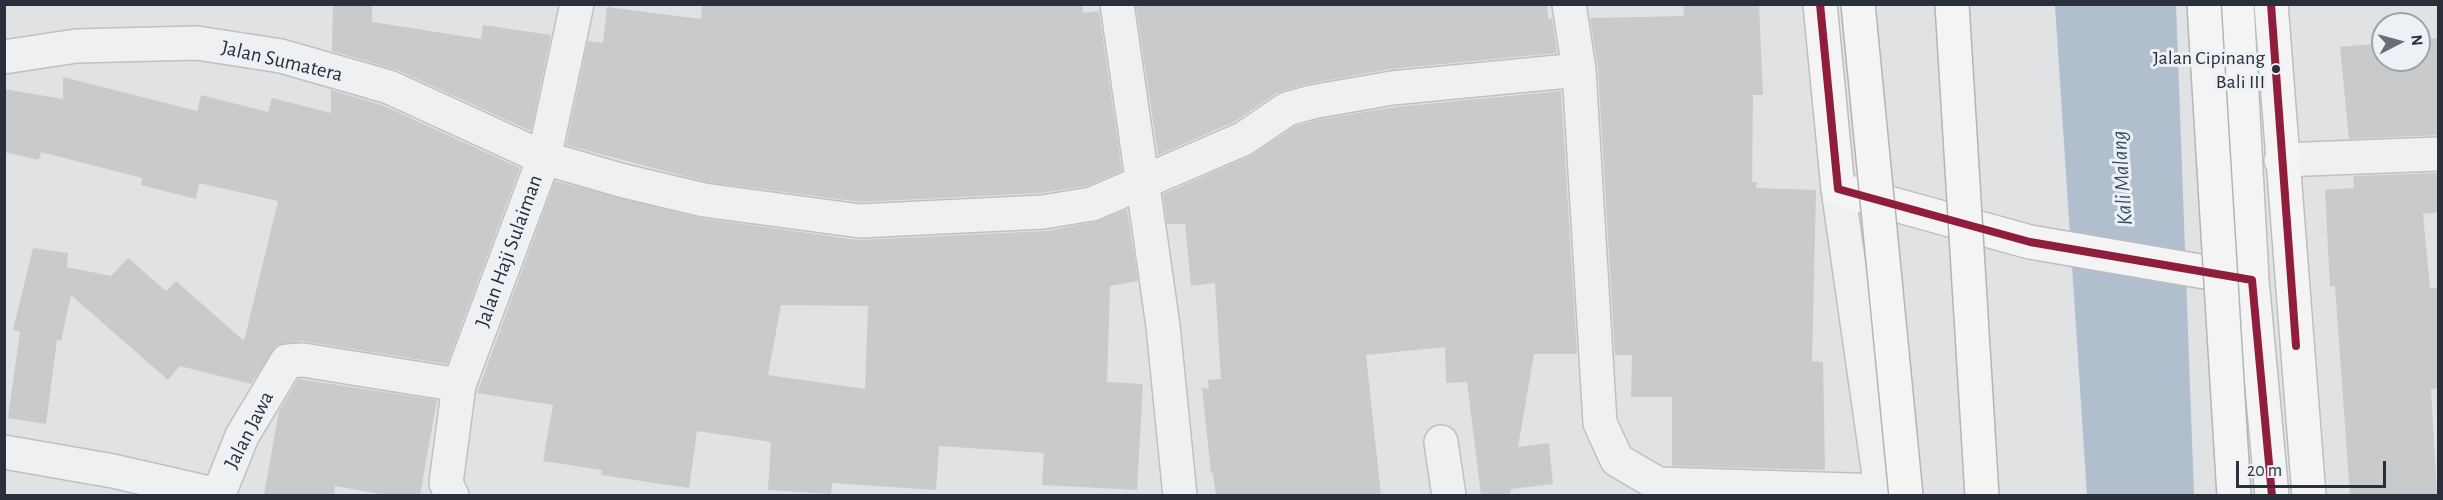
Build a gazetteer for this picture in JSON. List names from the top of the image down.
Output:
{
  "streets": {
    "street": ["Jalan Sumatera", "Jalan Haji Sulaiman", "Jalan Jawa"]
  },
  "crossings": [
    ["Jalan Sumatera", "Jalan Haji Sulaiman"],
    ["Jalan Haji Sulaiman", "Jalan Jawa"]
  ],
  "water": ["Kali Malang"],
  "places": ["Jalan Cipinang Bali III"],
  "scale_bar": "20 m",
  "north": "right"
}
